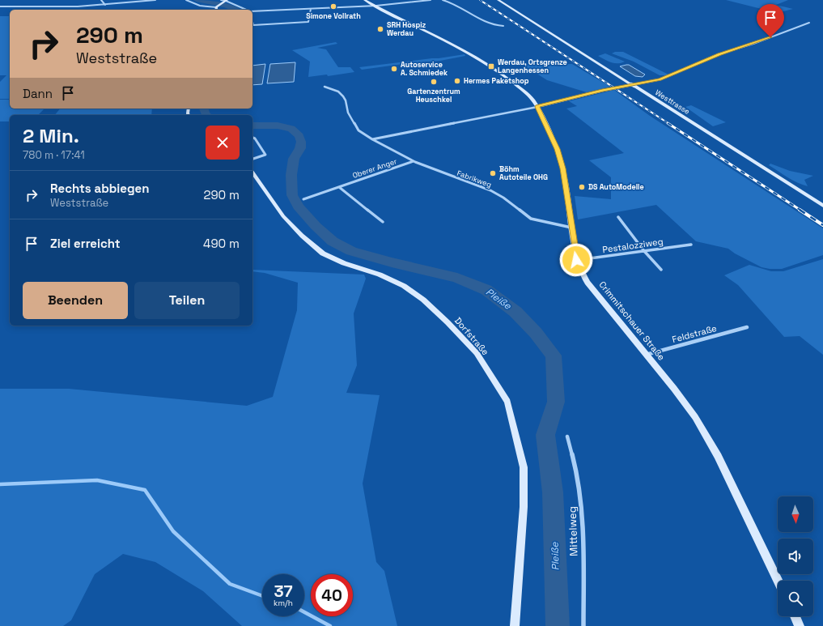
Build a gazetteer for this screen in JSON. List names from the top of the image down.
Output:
{
  "streets": {
    "street": [
      "Westtrasse",
      "Oberer Anger",
      "Fabrikweg",
      "Pestalozziweg",
      "Crimmitschauer Straße",
      "Feldstraße",
      "Dorfstraße",
      "Mittelweg"
    ]
  },
  "crossings": [
    ["Oberer Anger", "Fabrikweg"],
    ["Fabrikweg", "Crimmitschauer Straße"],
    ["Pestalozziweg", "Crimmitschauer Straße"],
    ["Crimmitschauer Straße", "Feldstraße"]
  ],
  "water": ["Pleiße"],
  "places": {
    "other": [
      "Simone Vollrath",
      "SRH Hospiz Werdau",
      "Autoservice A. Schmiedek",
      "Hermes Paketshop",
      "Gartenzentrum Heuschkel",
      "Böhm Autoteile OHG",
      "DS AutoModelle"
    ],
    "transit": ["Werdau, Ortsgrenze Langenhessen"]
  },
  "north": "bottom",
  "page": {
    "turn": ["290 m", "Weststraße"],
    "then": "Dann",
    "heading": ["2 Min.", "780 m · 17:41"],
    "list": [
      {
        "name": "Rechts abbiegen",
        "note": "Weststraße",
        "value": "290 m"
      },
      {
        "name": "Ziel erreicht",
        "value": "490 m"
      }
    ],
    "buttons": ["Beenden", "Teilen"],
    "speed": "37 km/h",
    "limit": "40"
  }
}
